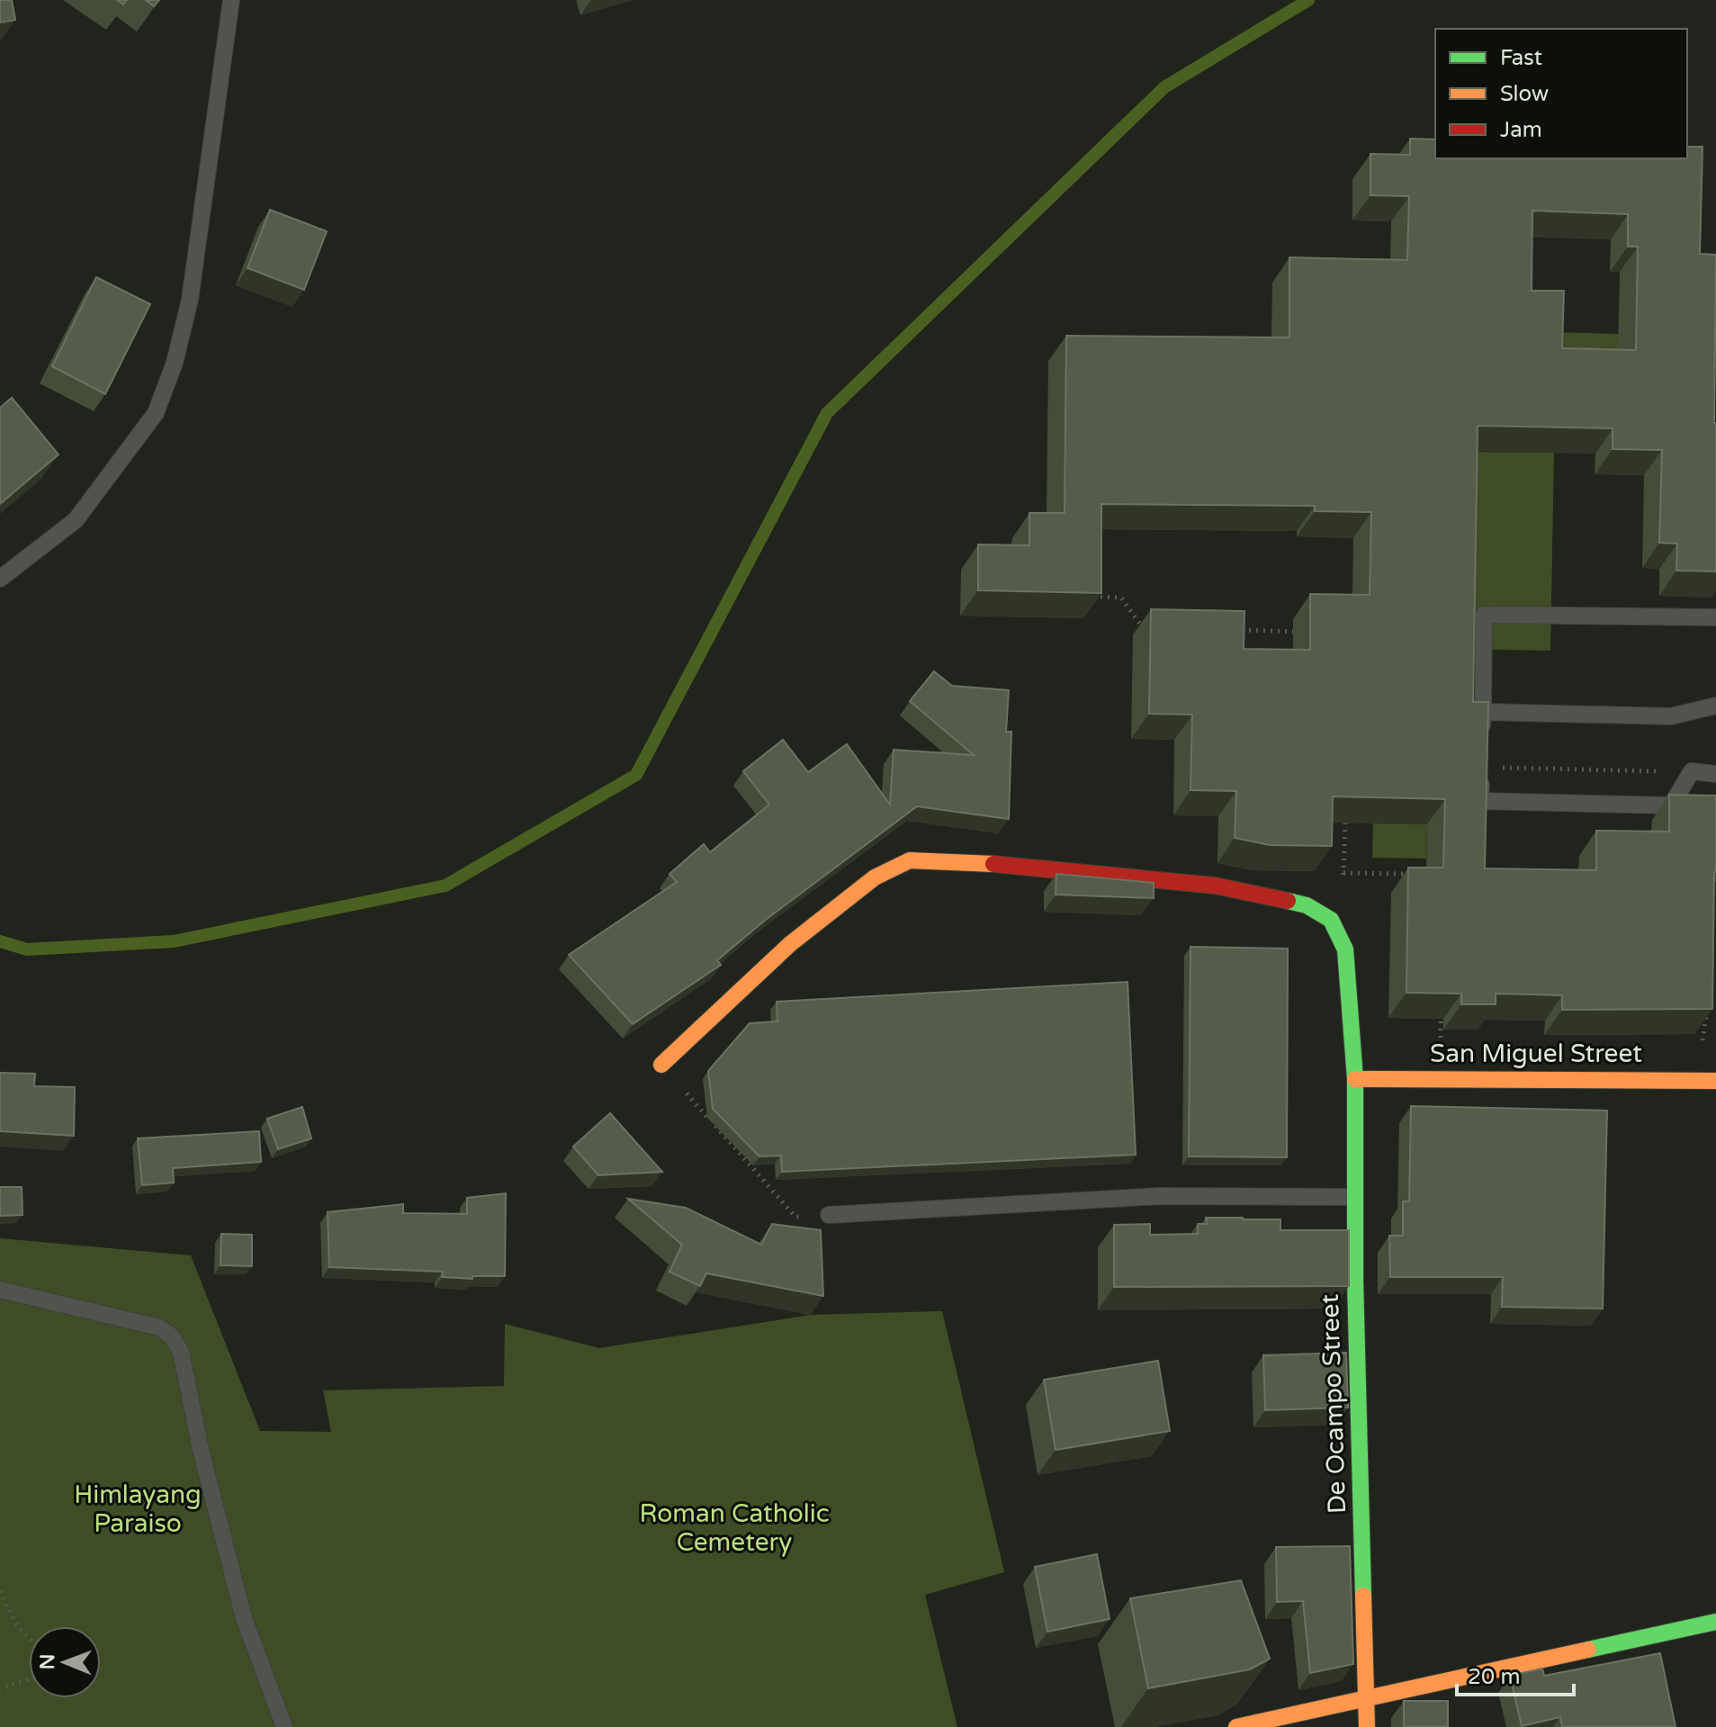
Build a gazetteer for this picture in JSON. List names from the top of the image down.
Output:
{
  "streets": {
    "street": ["San Miguel Street", "De Ocampo Street"]
  },
  "crossings": [
    ["San Miguel Street", "De Ocampo Street"]
  ],
  "parks": ["Himlayang Paraiso", "Roman Catholic Cemetery"],
  "legend": ["Fast", "Slow", "Jam"],
  "scale_bar": "20 m",
  "north": "left"
}
